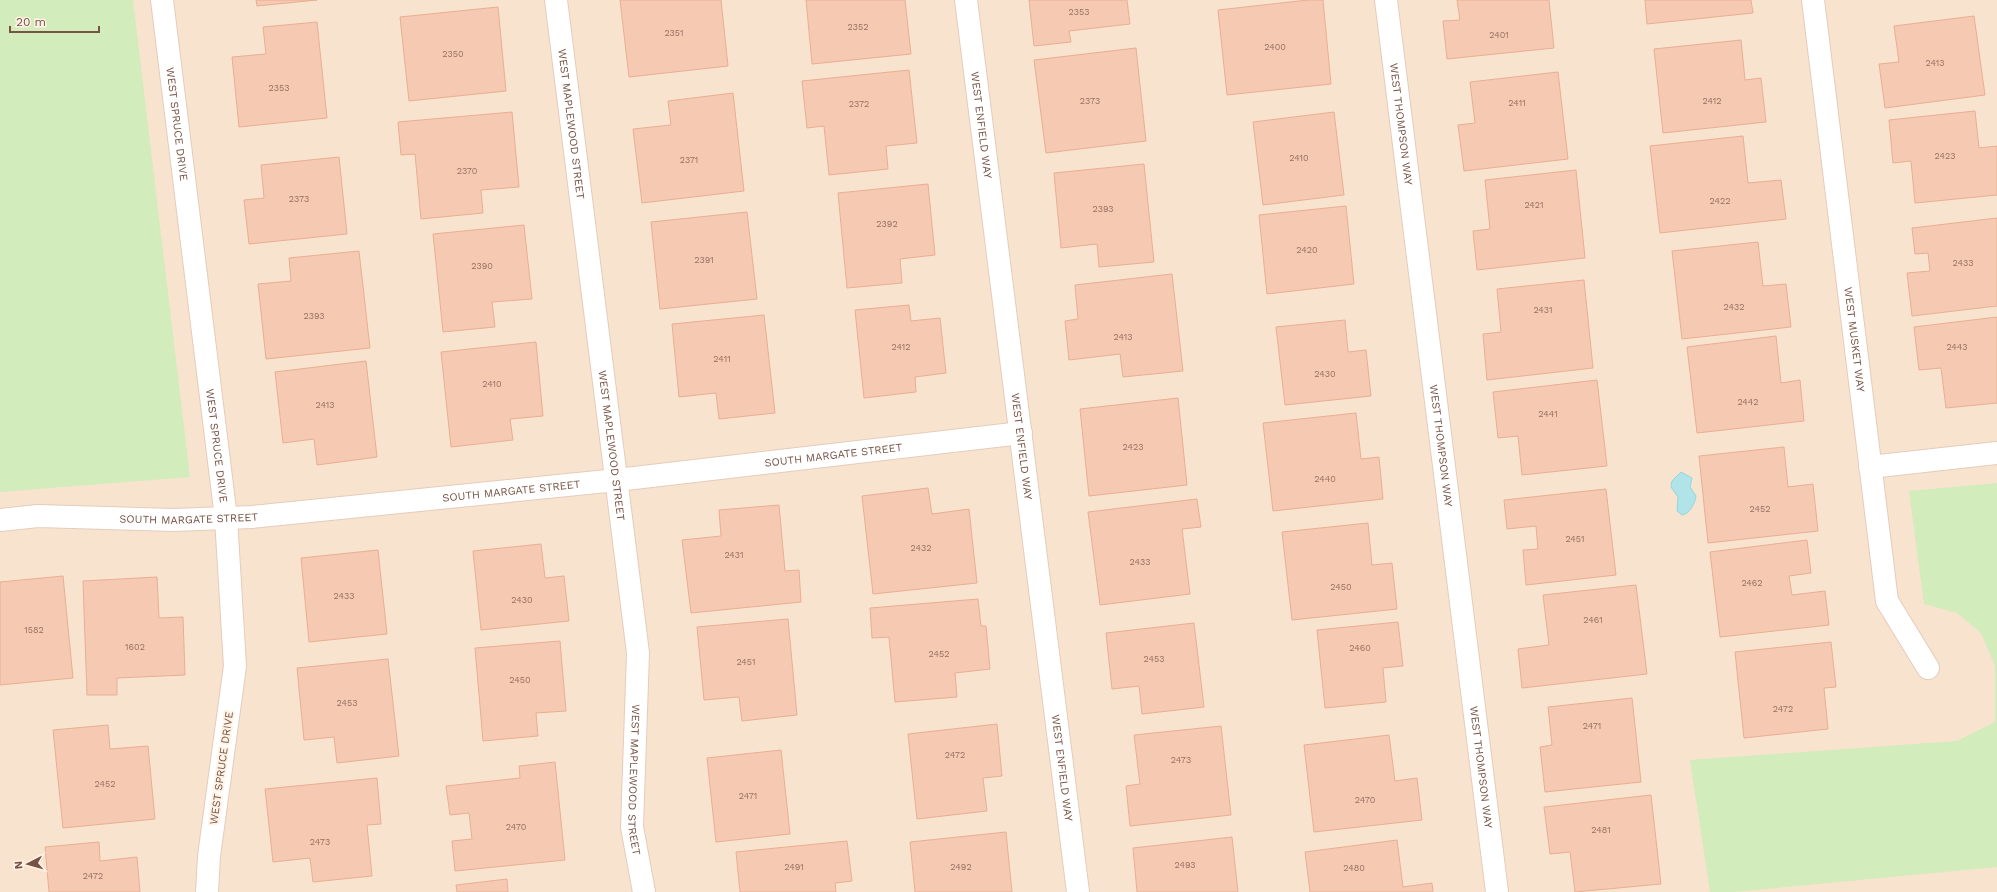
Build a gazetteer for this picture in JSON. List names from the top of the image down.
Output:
{
  "streets": {
    "street": [
      "WEST SPRUCE DRIVE",
      "WEST MAPLEWOOD STREET",
      "WEST THOMPSON WAY",
      "WEST ENFIELD WAY",
      "WEST MUSKET WAY",
      "SOUTH MARGATE STREET"
    ]
  },
  "crossings": [
    ["WEST SPRUCE DRIVE", "SOUTH MARGATE STREET"],
    ["WEST MAPLEWOOD STREET", "SOUTH MARGATE STREET"],
    ["WEST ENFIELD WAY", "SOUTH MARGATE STREET"]
  ],
  "house_numbers": [
    "2353",
    "2352",
    "2351",
    "2401",
    "2400",
    "2350",
    "2413",
    "2353",
    "2373",
    "2412",
    "2411",
    "2372",
    "2423",
    "2410",
    "2371",
    "2370",
    "2373",
    "2422",
    "2421",
    "2393",
    "2392",
    "2420",
    "2391",
    "2433",
    "2390",
    "2432",
    "2431",
    "2393",
    "2413",
    "2412",
    "2443",
    "2411",
    "2430",
    "2410",
    "2442",
    "2413",
    "2441",
    "2423",
    "2440",
    "2452",
    "2451",
    "2432",
    "2431",
    "2433",
    "2462",
    "2450",
    "2433",
    "2430",
    "2461",
    "1582",
    "1602",
    "2460",
    "2452",
    "2453",
    "2451",
    "2450",
    "2453",
    "2472",
    "2471",
    "2472",
    "2473",
    "2452",
    "2471",
    "2470",
    "2470",
    "2481",
    "2473",
    "2493",
    "2491",
    "2492",
    "2480",
    "2472"
  ],
  "scale_bar": "20 m",
  "north": "left"
}
